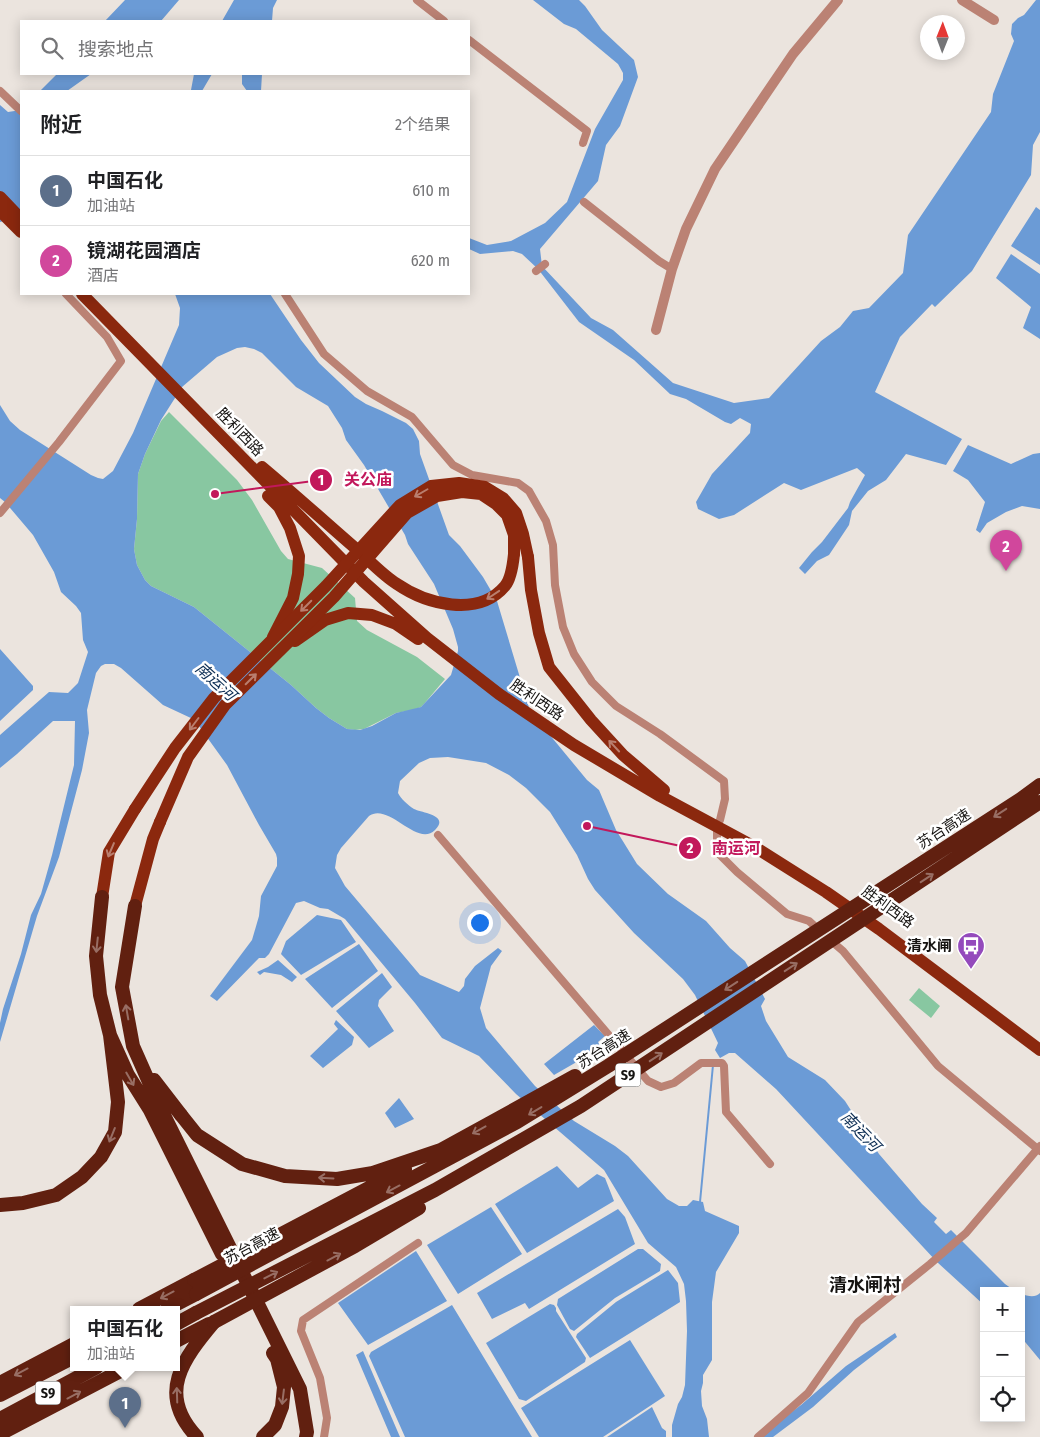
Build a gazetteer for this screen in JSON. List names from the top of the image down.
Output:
{
  "streets": {
    "highway": ["苏台高速", "S9"],
    "main road": ["胜利西路"]
  },
  "districts": ["清水闸村"],
  "water": ["南运河"],
  "places": {
    "other": ["关公庙", "南运河"],
    "bus stop": ["清水闸"]
  },
  "north": "top",
  "page": {
    "search": "搜索地点",
    "heading": ["附近", "2个结果"],
    "list": [
      {
        "mark": "1",
        "name": "中国石化",
        "note": "加油站",
        "value": "610 m"
      },
      {
        "mark": "2",
        "name": "镜湖花园酒店",
        "note": "酒店",
        "value": "620 m"
      }
    ],
    "pins": ["2", "1"],
    "map_buttons": ["+", "−"],
    "popup": ["中国石化", "加油站"]
  }
}
